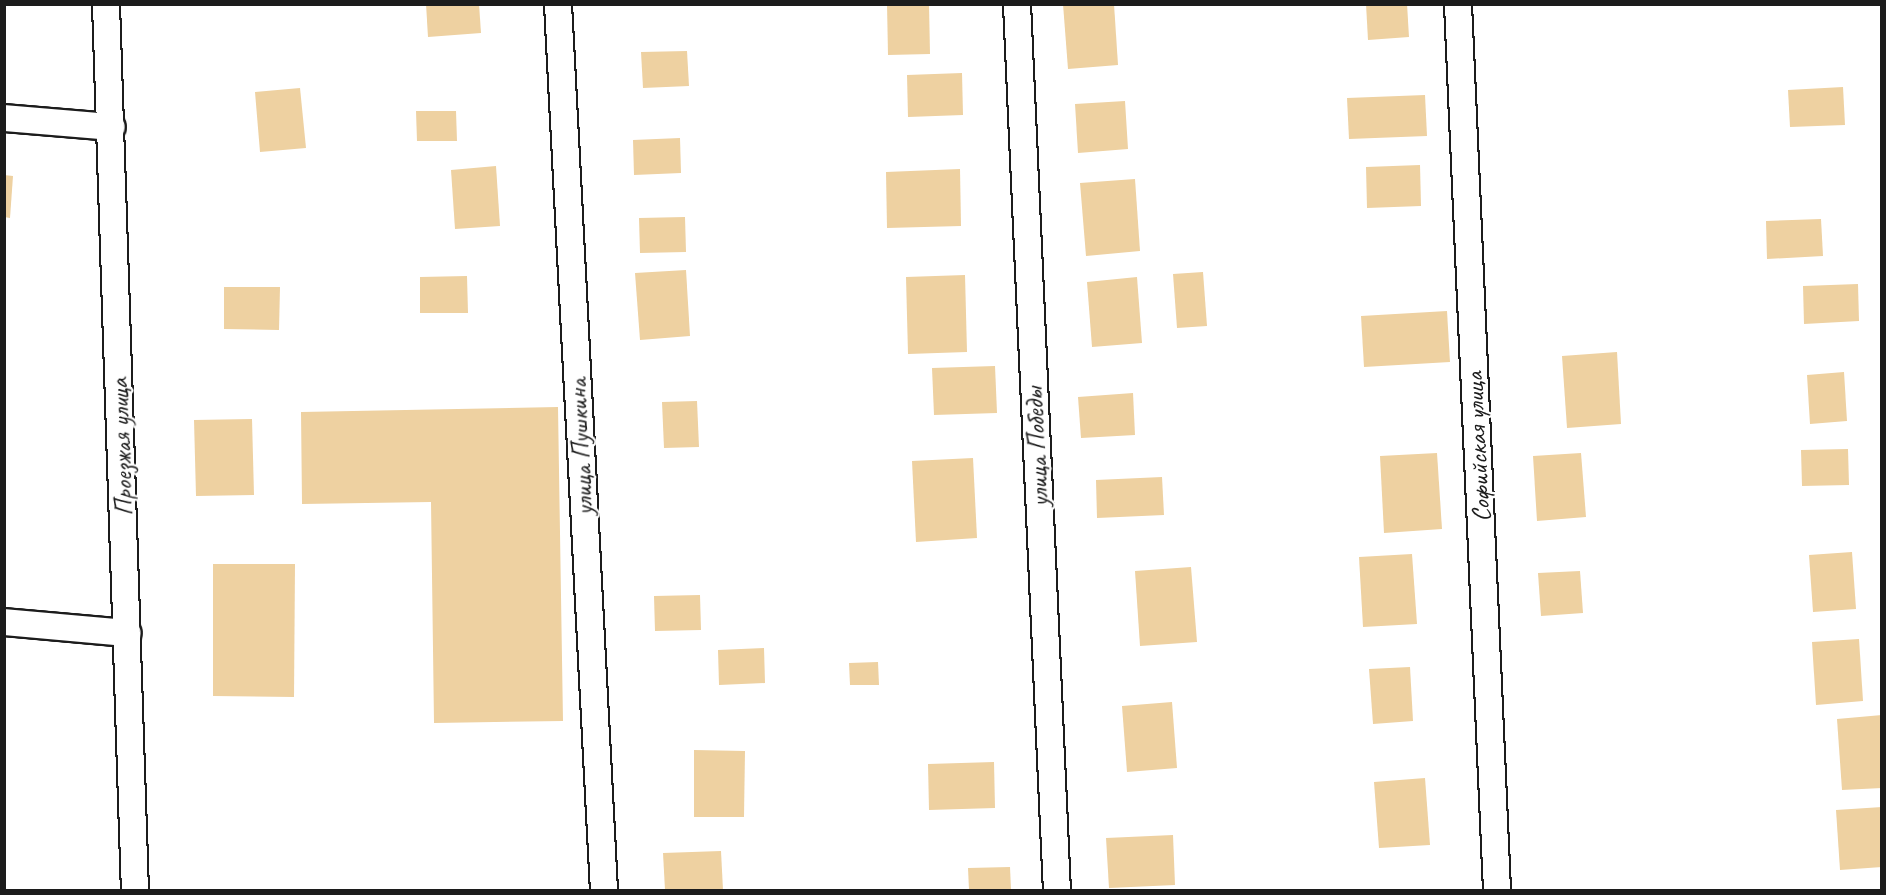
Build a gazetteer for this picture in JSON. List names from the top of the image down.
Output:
{
  "streets": {
    "street": [
      "Проезжая улица",
      "улица Пушкина",
      "улица Победы",
      "Софийская улица"
    ]
  }
}
